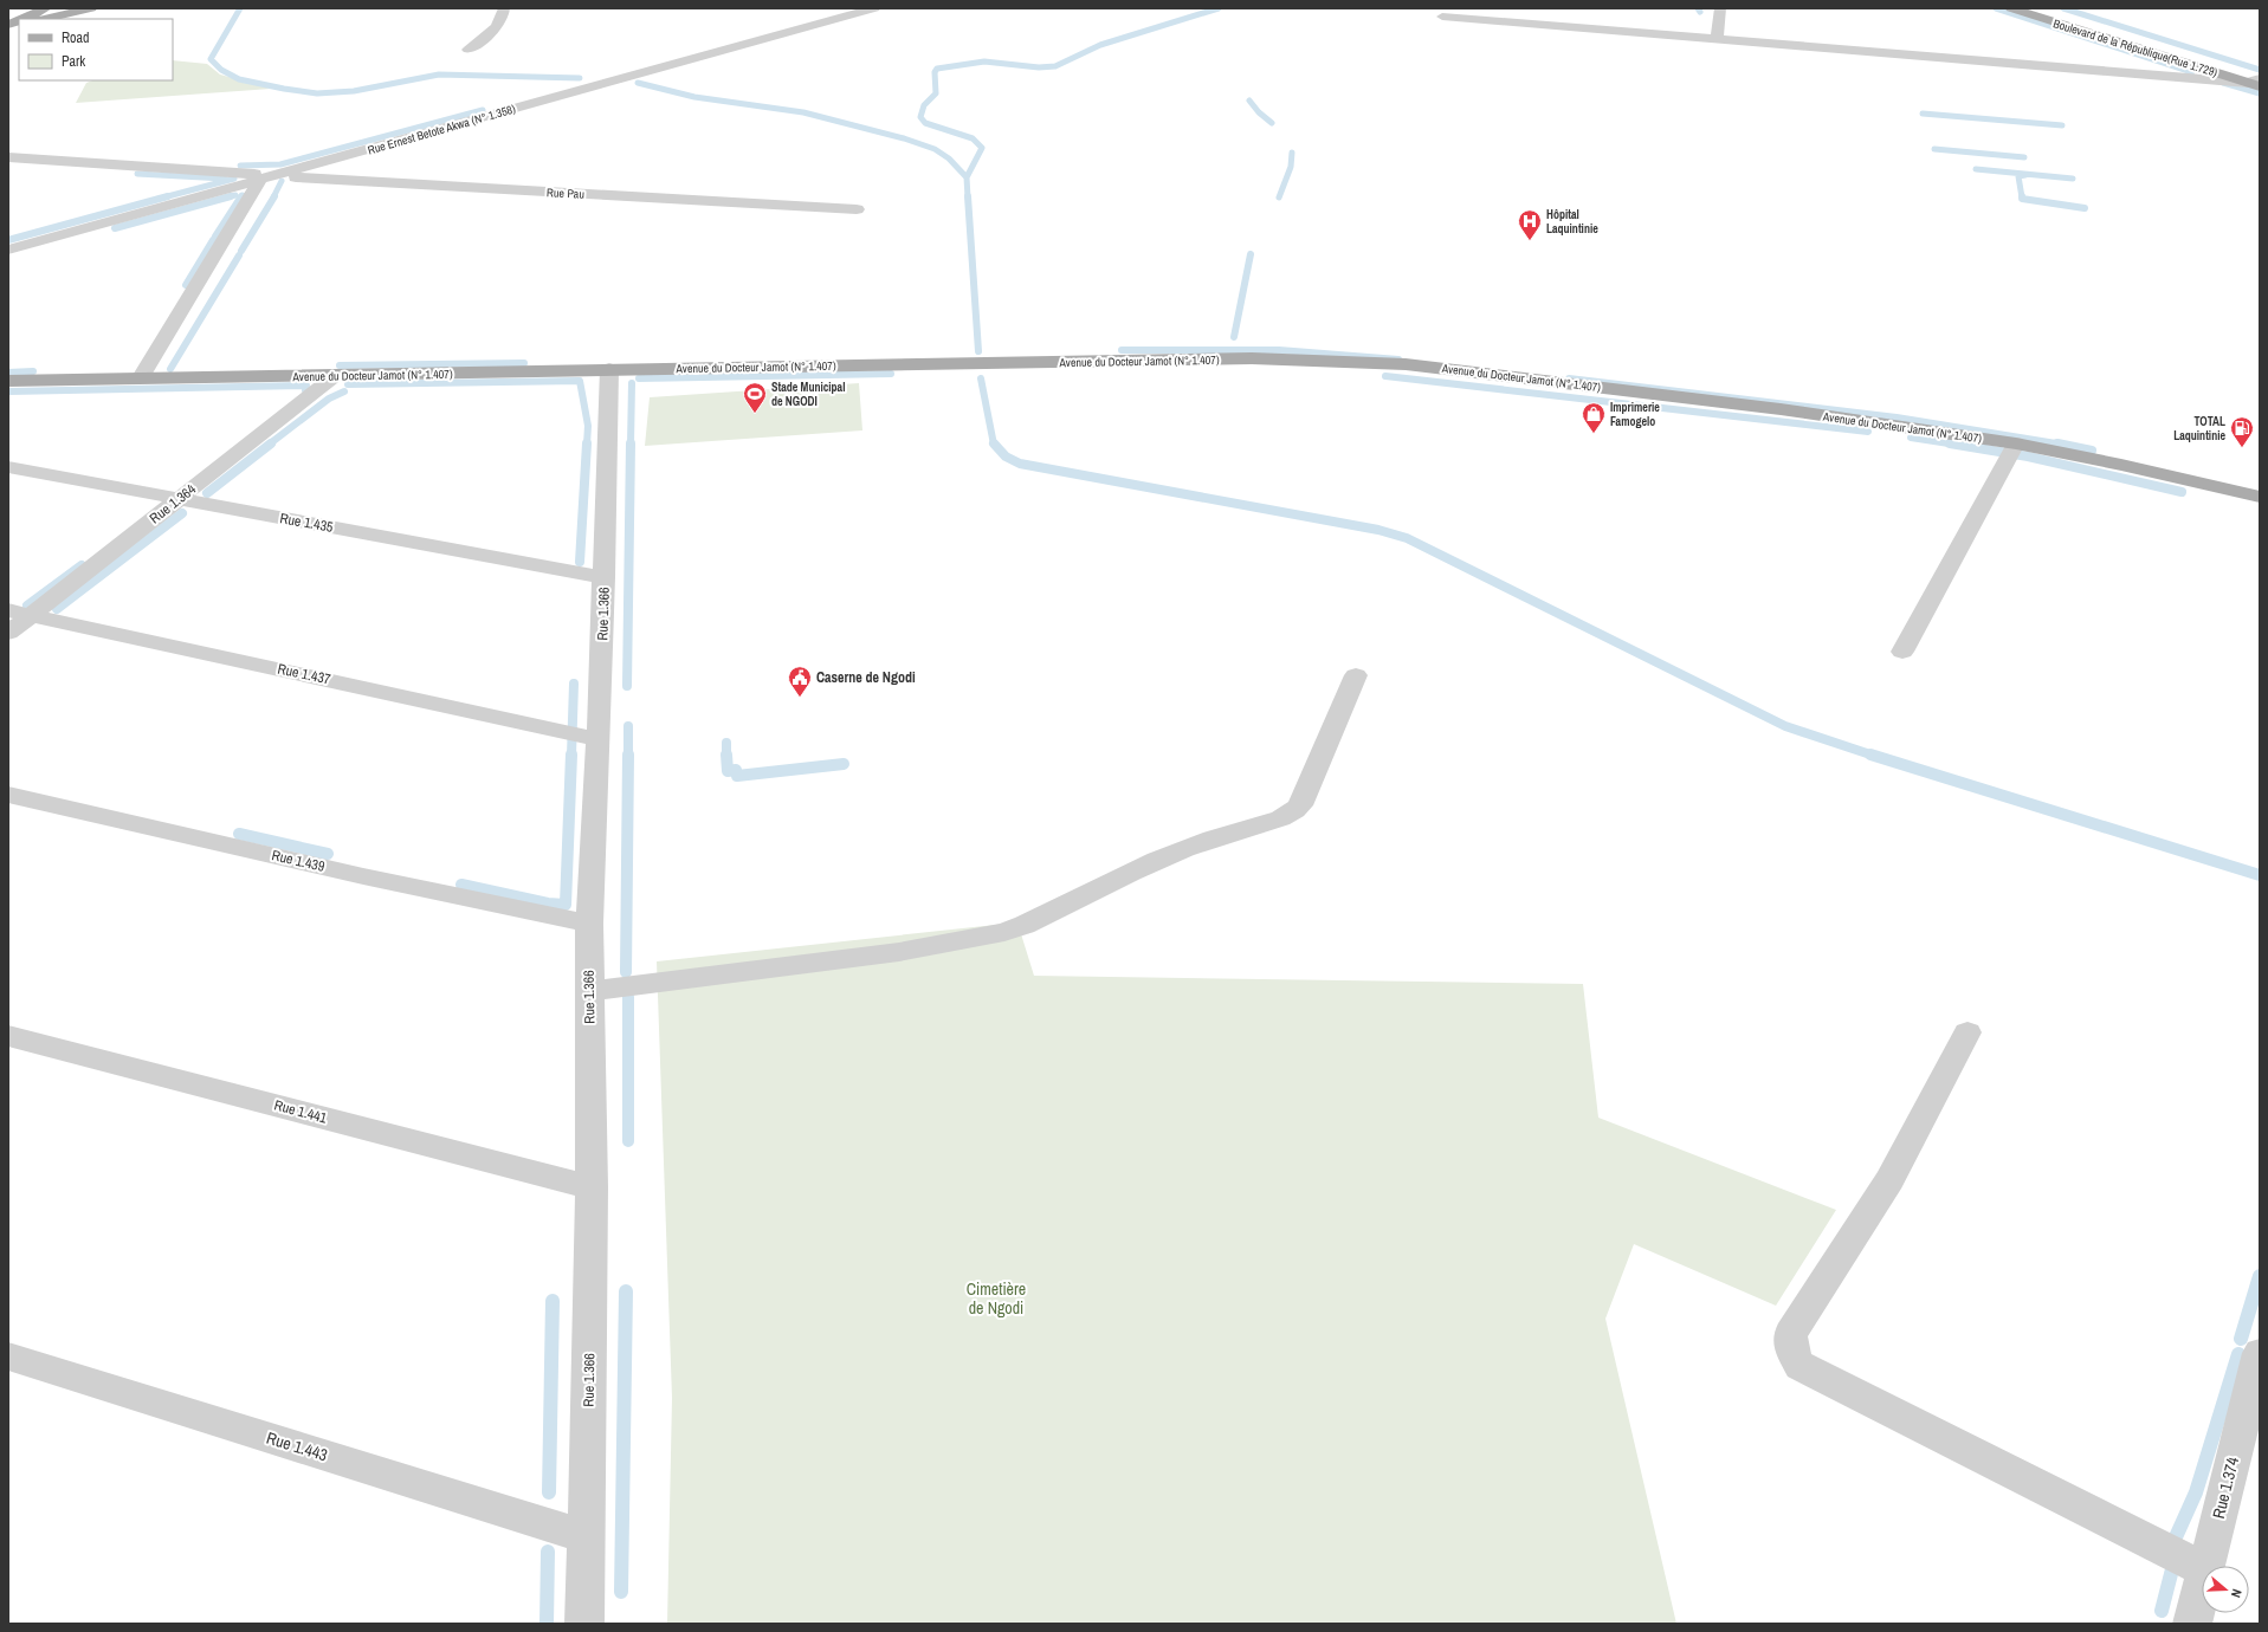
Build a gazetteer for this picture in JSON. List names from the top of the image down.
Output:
{
  "streets": {
    "main road": ["Boulevard de la République(Rue 1.729)", "Avenue du Docteur Jamot (N° 1.407)"],
    "street": [
      "Rue Ernest Betote Akwa (N° 1.358)",
      "Rue Pau",
      "Rue 1.364",
      "Rue 1.435",
      "Rue 1.366",
      "Rue 1.437",
      "Rue 1.439",
      "Rue 1.441",
      "Rue 1.443",
      "Rue 1.374"
    ]
  },
  "crossings": [
    ["Rue Ernest Betote Akwa (N° 1.358)", "Rue Pau"],
    ["Avenue du Docteur Jamot (N° 1.407)", "Rue 1.364"],
    ["Avenue du Docteur Jamot (N° 1.407)", "Rue 1.366"],
    ["Rue 1.364", "Rue 1.435"],
    ["Rue 1.364", "Rue 1.437"],
    ["Rue 1.435", "Rue 1.366"],
    ["Rue 1.366", "Rue 1.437"],
    ["Rue 1.366", "Rue 1.439"],
    ["Rue 1.366", "Rue 1.441"],
    ["Rue 1.366", "Rue 1.443"]
  ],
  "parks": ["Cimetière de Ngodi"],
  "places": {
    "hospital": ["Hôpital Laquintinie"],
    "sports": ["Stade Municipal de NGODI"],
    "shop": ["Imprimerie Famogelo"],
    "fuel station": ["TOTAL Laquintinie"],
    "public building": ["Caserne de Ngodi"]
  },
  "legend": ["Road", "Park"],
  "north": "right"
}
